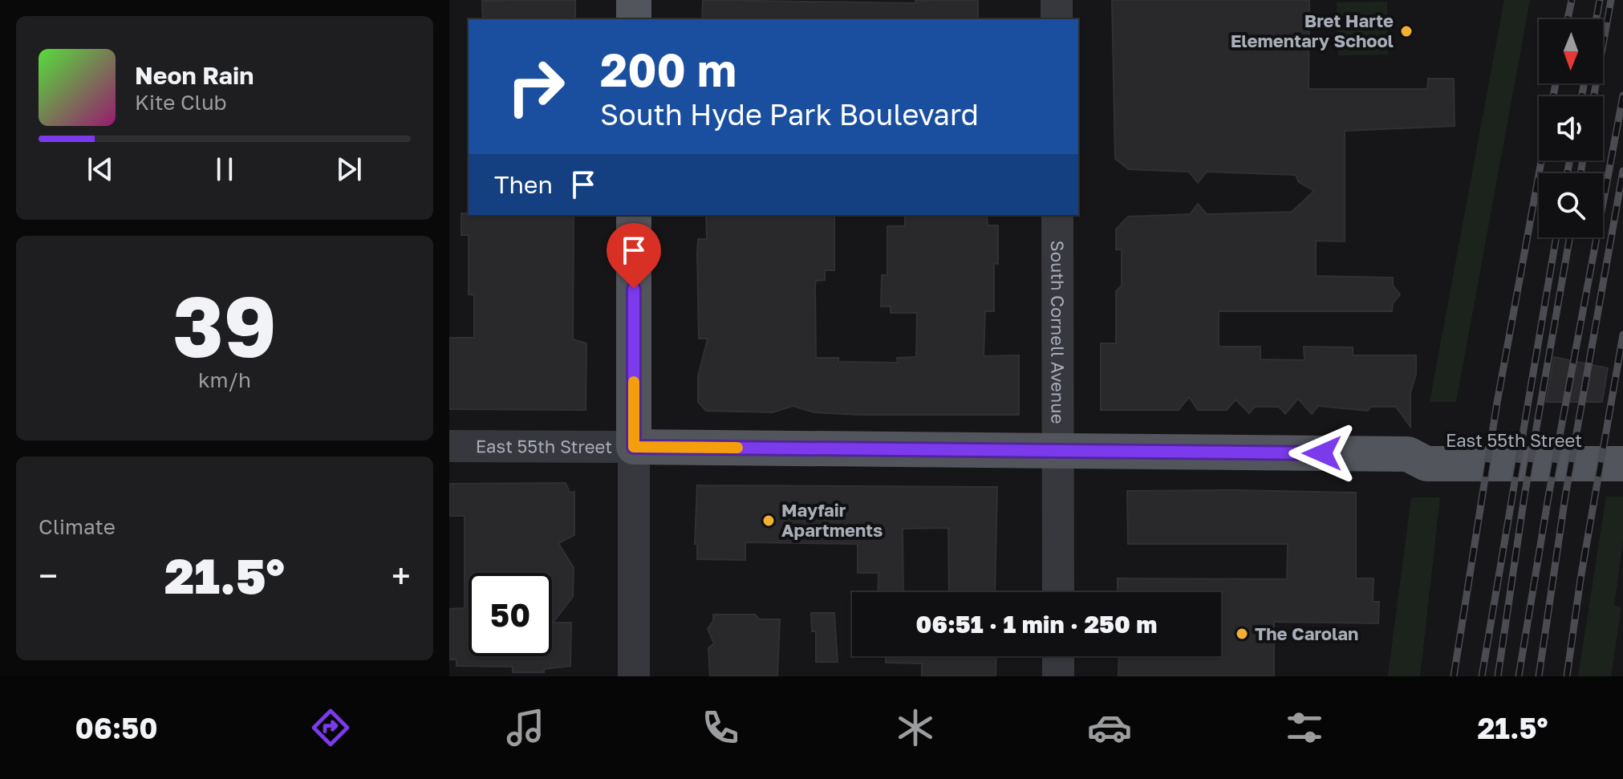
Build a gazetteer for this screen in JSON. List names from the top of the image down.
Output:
{
  "streets": {
    "main road": ["East 55th Street"],
    "street": ["South Cornell Avenue"]
  },
  "crossings": [
    ["South Cornell Avenue", "East 55th Street"]
  ],
  "places": ["Bret Harte Elementary School", "Mayfair Apartments", "The Carolan"],
  "north": "bottom",
  "page": {
    "turn": ["200 m", "South Hyde Park Boulevard"],
    "song": ["Neon Rain", "Kite Club"],
    "then": "Then",
    "tile": [
      ["39", "km/h"],
      "Climate"
    ],
    "heat": ["−", "21.5°", "+"],
    "limit": "50",
    "trip": "06:51 · 1 min · 250 m",
    "tabs": ["06:50", "21.5°"]
  }
}
